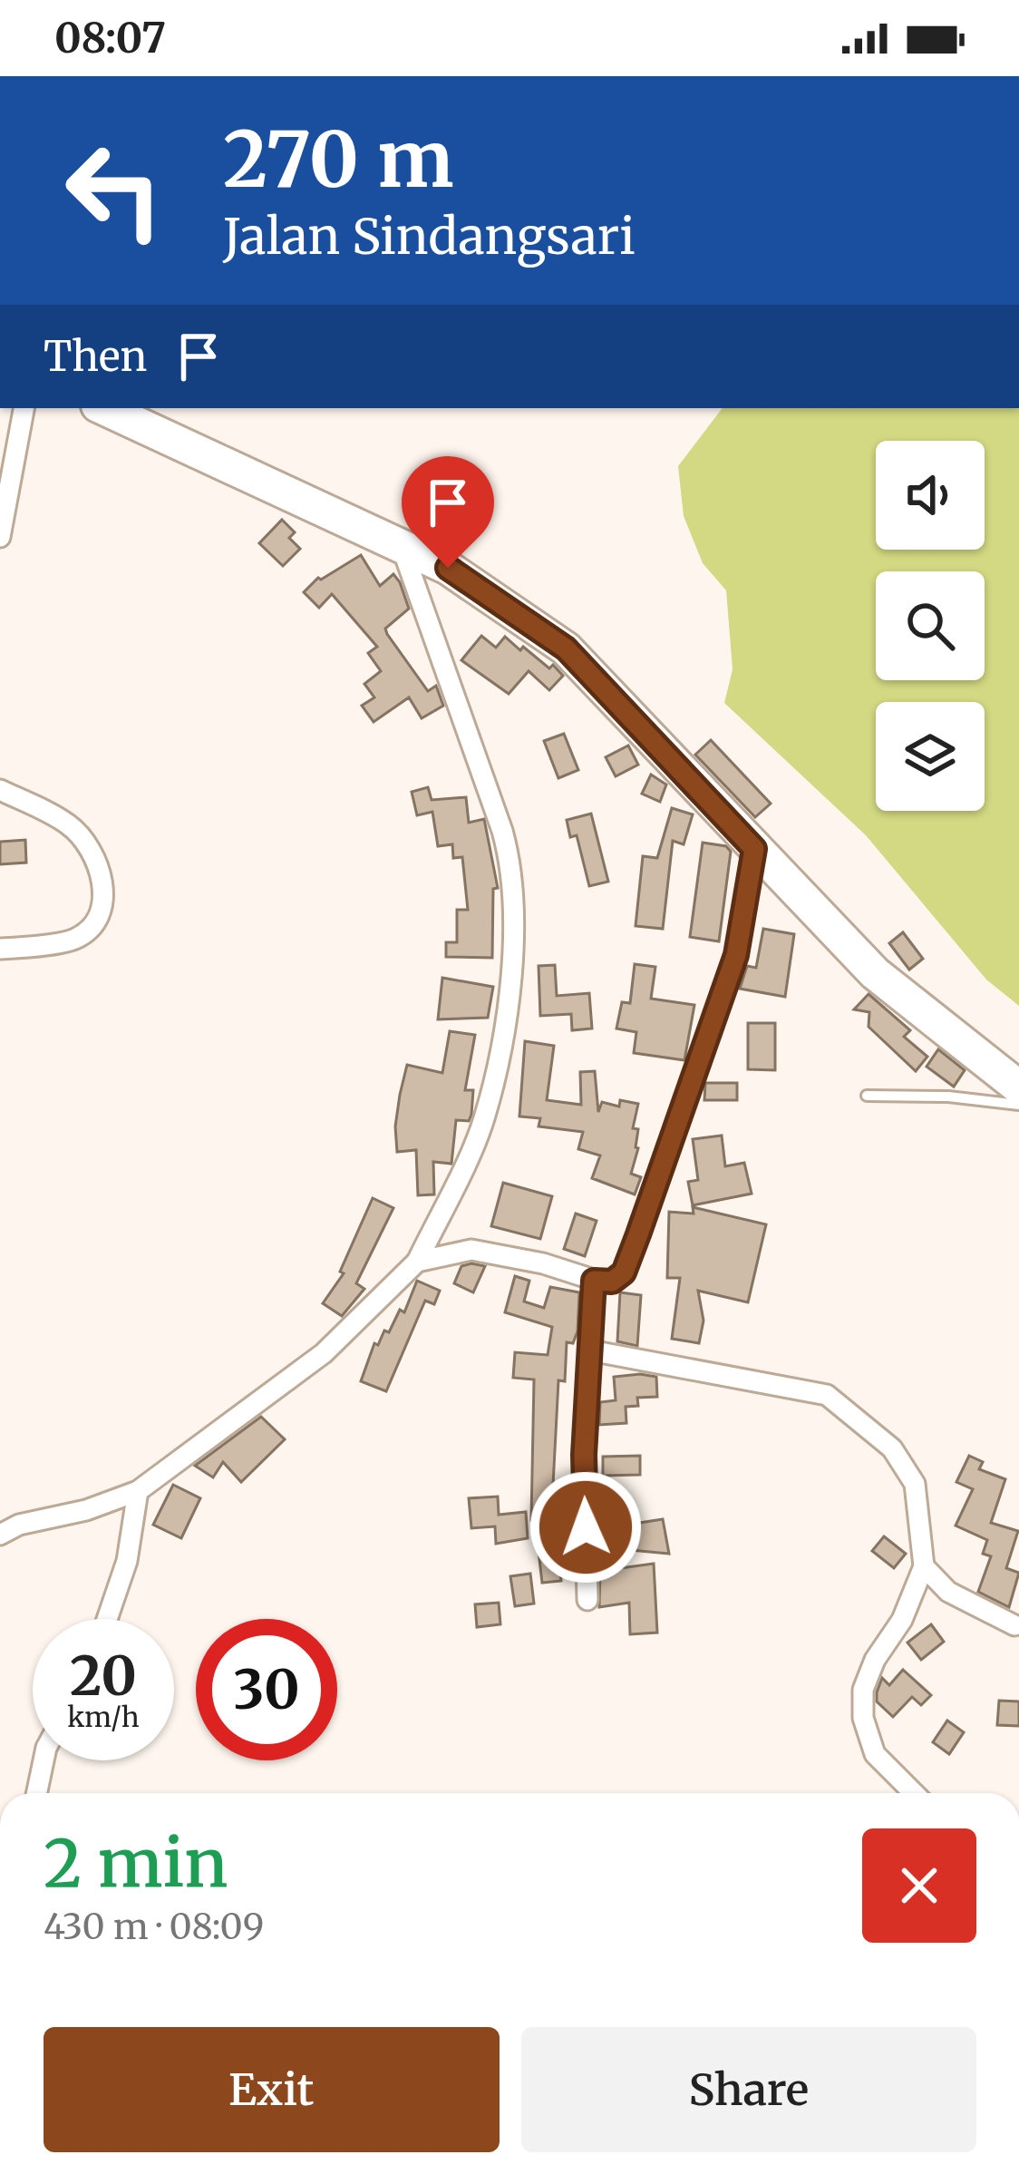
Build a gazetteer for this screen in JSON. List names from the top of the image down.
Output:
{
  "page": {
    "status": "08:07",
    "turn": ["270 m", "Jalan Sindangsari"],
    "then": "Then",
    "speed": "20 km/h",
    "limit": "30",
    "heading": ["2 min", "430 m · 08:09"],
    "buttons": ["Exit", "Share"]
  }
}
